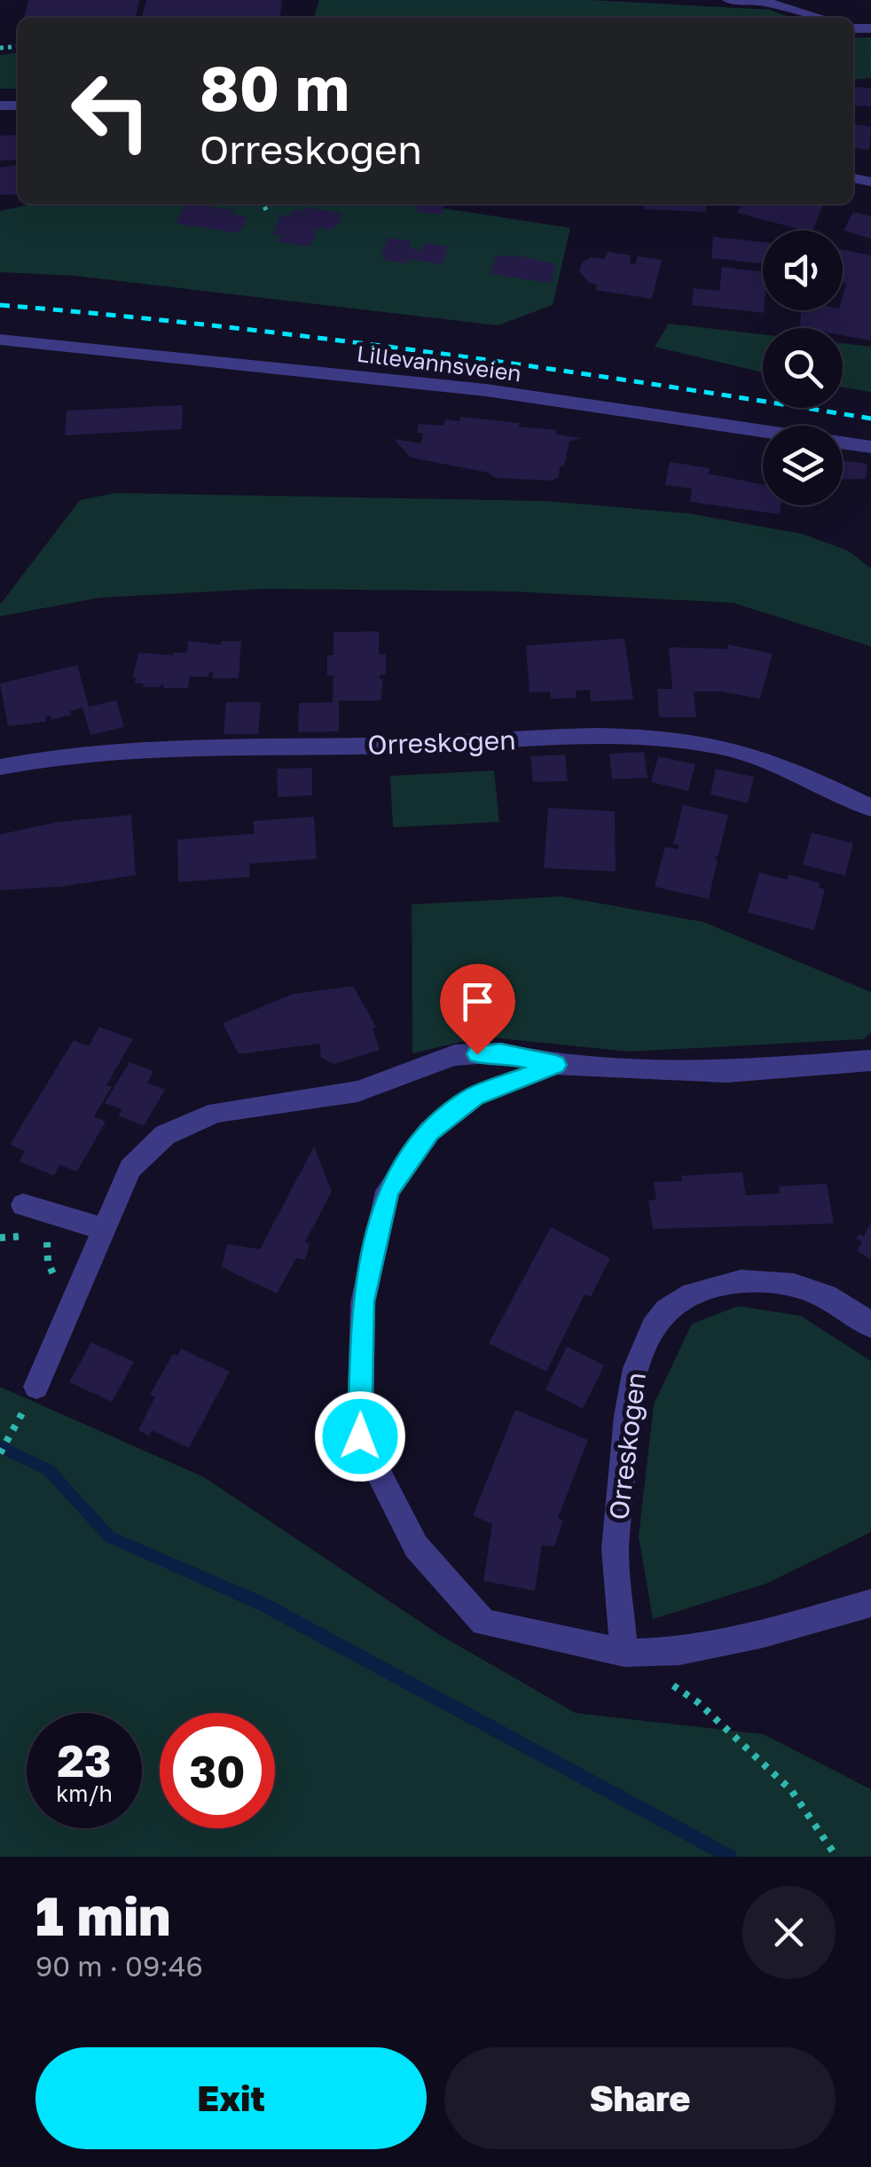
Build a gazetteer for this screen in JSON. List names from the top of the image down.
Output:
{
  "streets": {
    "street": ["Lillevannsveien", "Orreskogen"]
  },
  "page": {
    "turn": ["80 m", "Orreskogen"],
    "speed": "23 km/h",
    "limit": "30",
    "heading": ["1 min", "90 m · 09:46"],
    "buttons": ["Exit", "Share"]
  }
}
